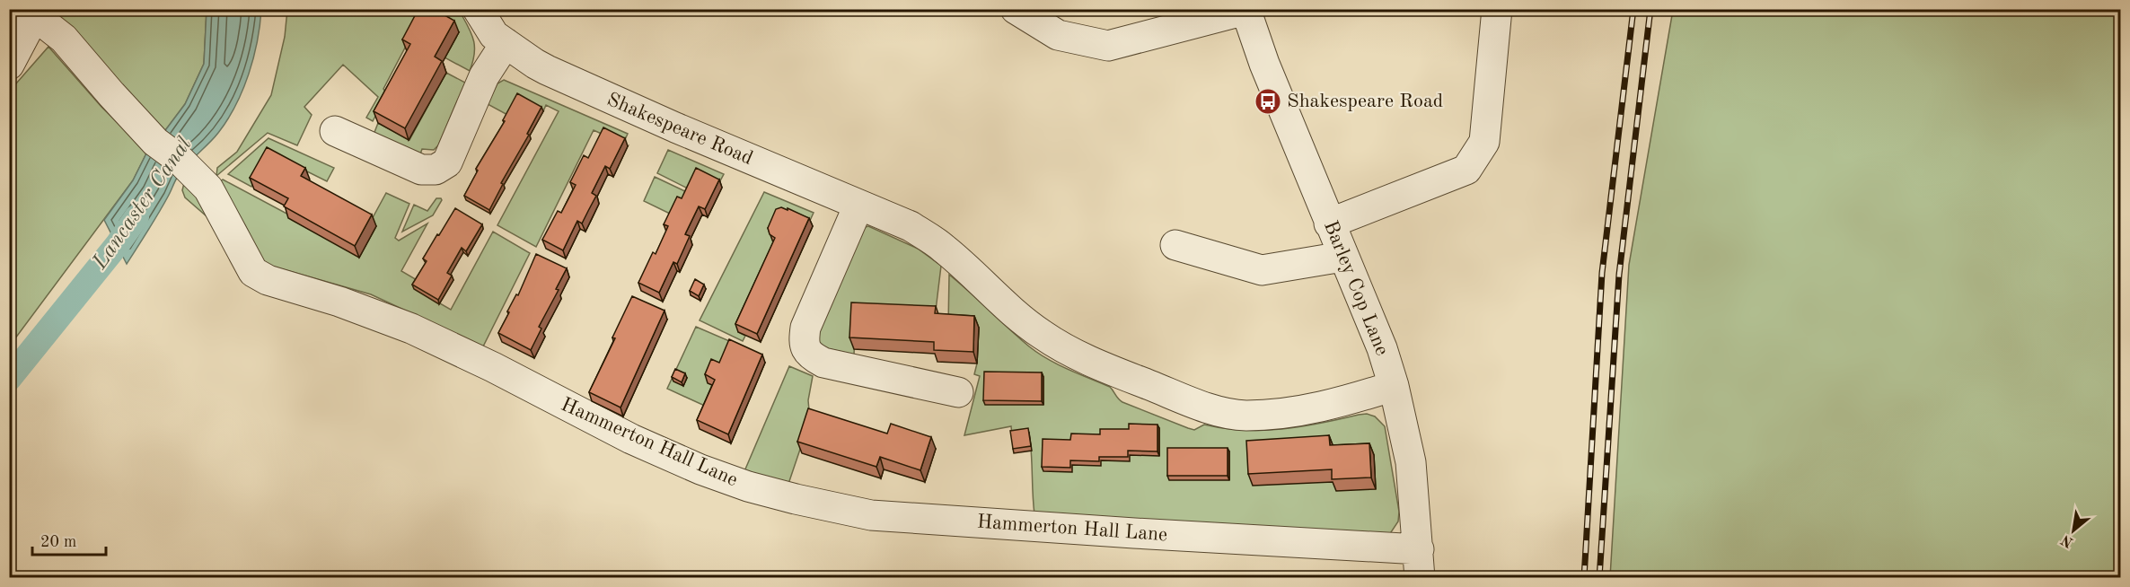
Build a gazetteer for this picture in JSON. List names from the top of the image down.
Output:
{
  "streets": {
    "street": ["Shakespeare Road", "Barley Cop Lane", "Hammerton Hall Lane"]
  },
  "crossings": [
    ["Shakespeare Road", "Barley Cop Lane"],
    ["Barley Cop Lane", "Hammerton Hall Lane"]
  ],
  "water": ["Lancaster Canal"],
  "places": {
    "bus stop": ["Shakespeare Road"]
  },
  "scale_bar": "20 m",
  "north": "bottom left"
}
